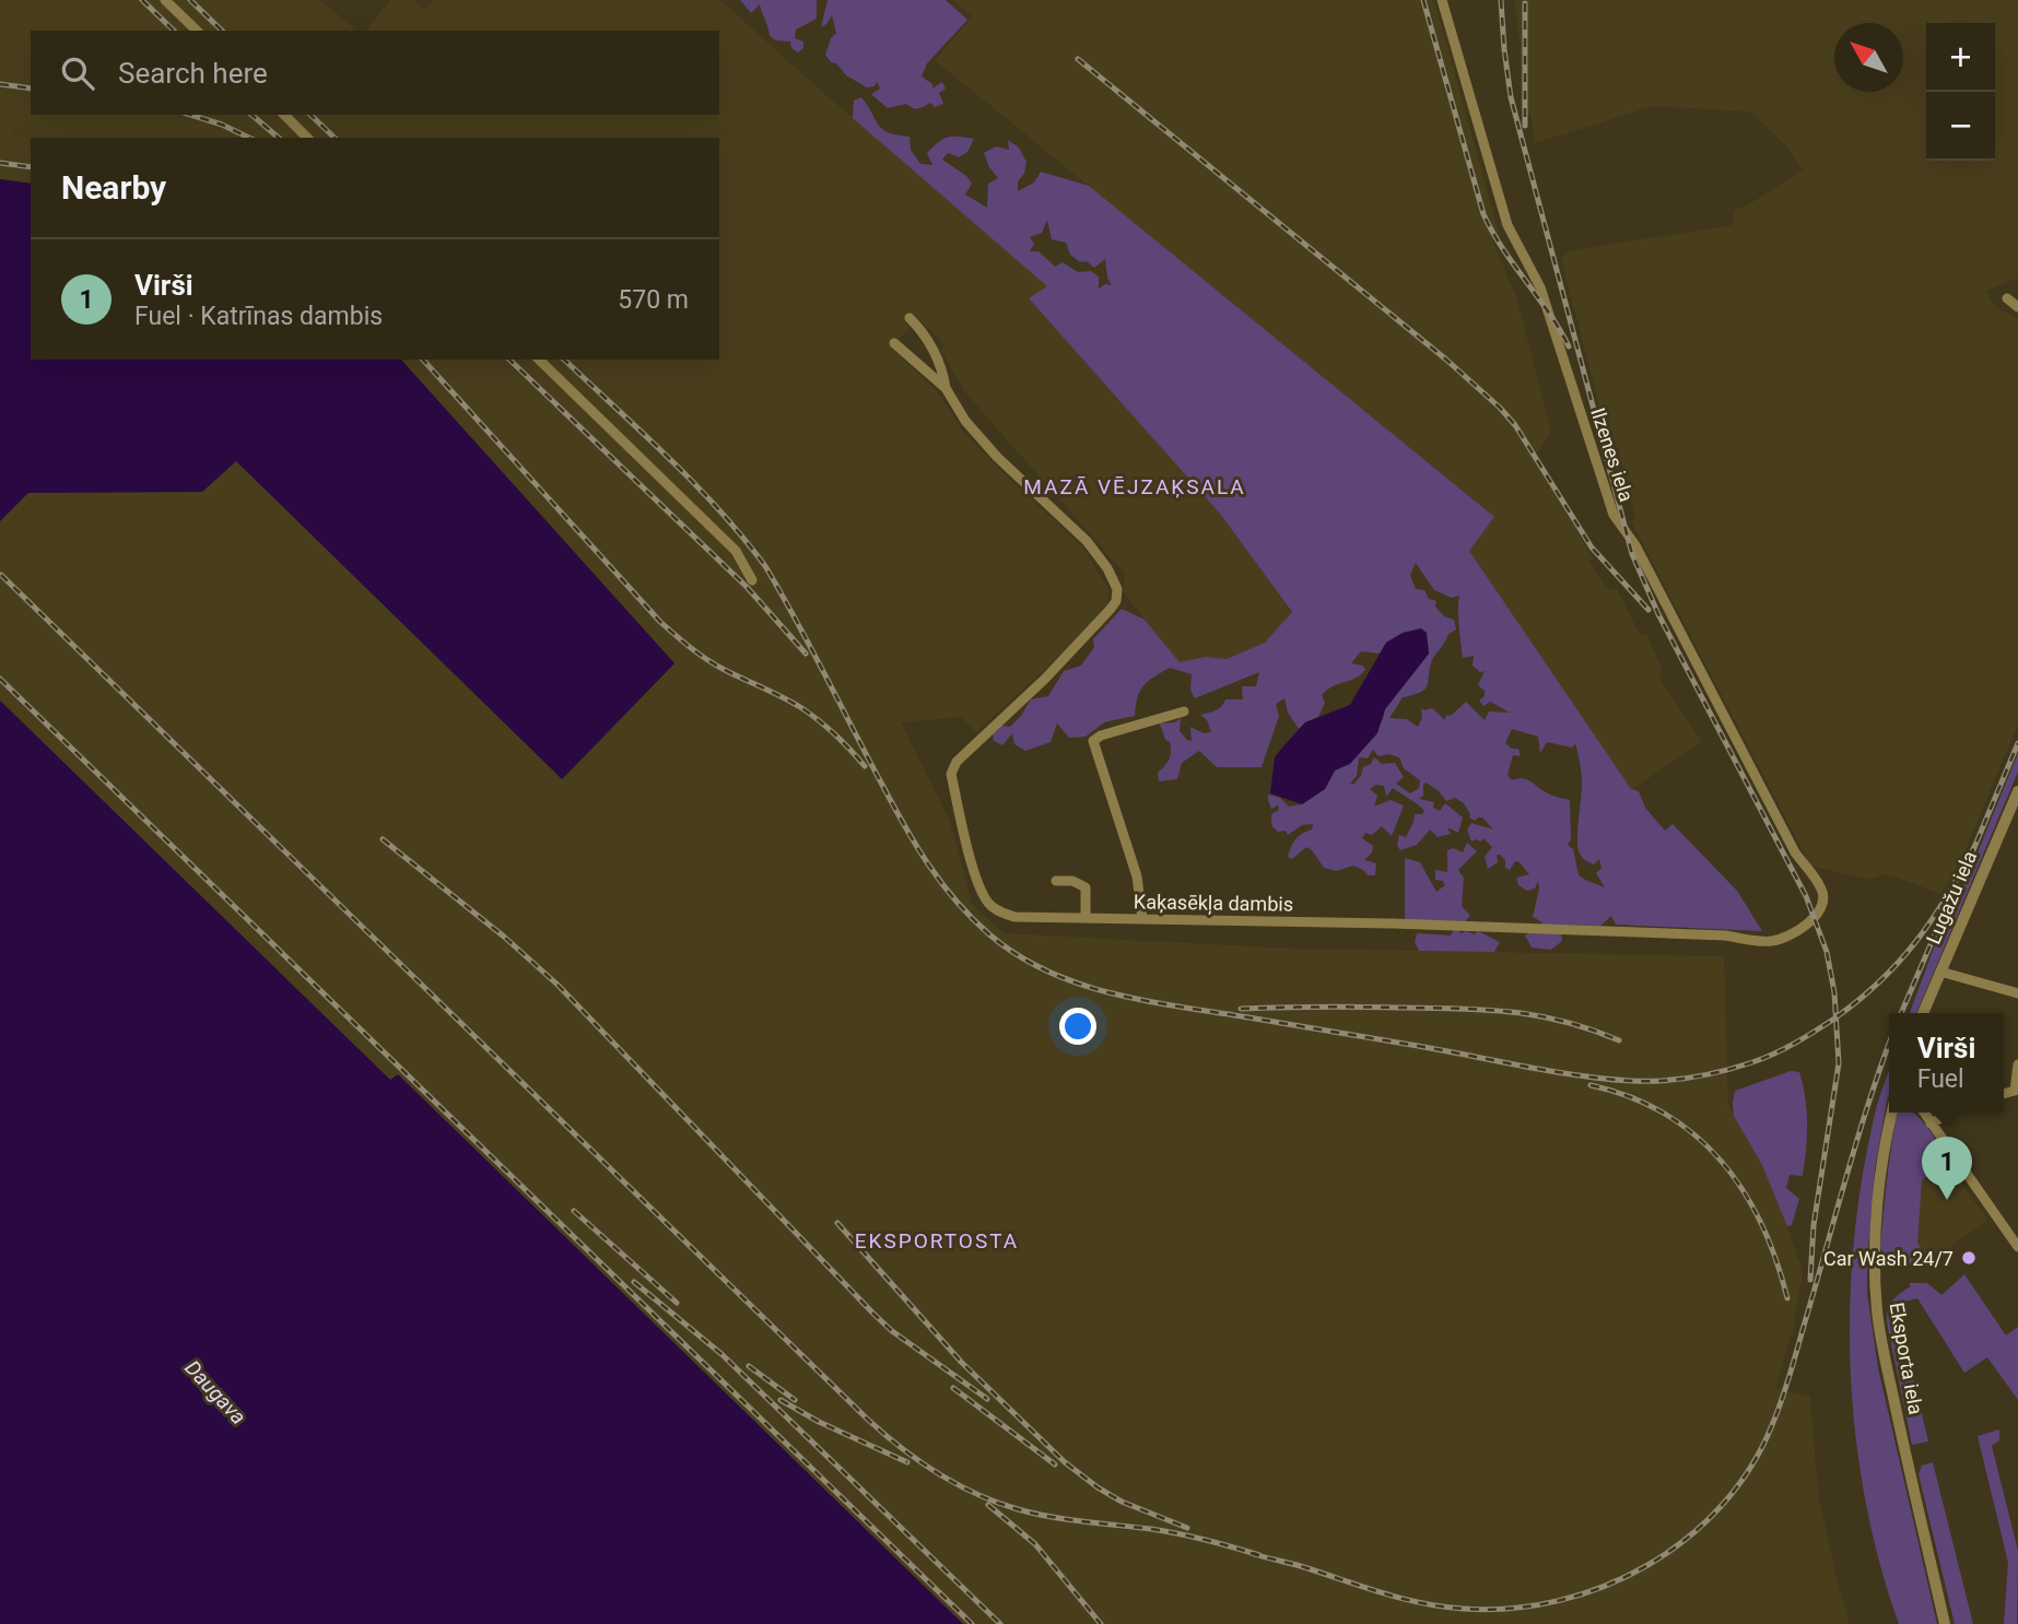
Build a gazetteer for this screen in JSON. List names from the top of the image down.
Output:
{
  "streets": {
    "street": [
      "Ilzenes iela",
      "Lugažu iela",
      "Kaķasēkļa dambis",
      "Eksporta iela"
    ]
  },
  "crossings": [
    ["Ilzenes iela", "Kaķasēkļa dambis"]
  ],
  "districts": ["MAZĀ VĒJZAĶSALA", "EKSPORTOSTA"],
  "water": ["Daugava"],
  "places": ["Car Wash 24/7"],
  "north": "top left",
  "page": {
    "map_buttons": ["+", "−"],
    "search": "Search here",
    "heading": "Nearby",
    "list": [
      {
        "mark": "1",
        "name": "Virši",
        "note": "Fuel · Katrīnas dambis",
        "value": "570 m"
      }
    ],
    "popup": ["Virši", "Fuel"],
    "pins": "1"
  }
}
